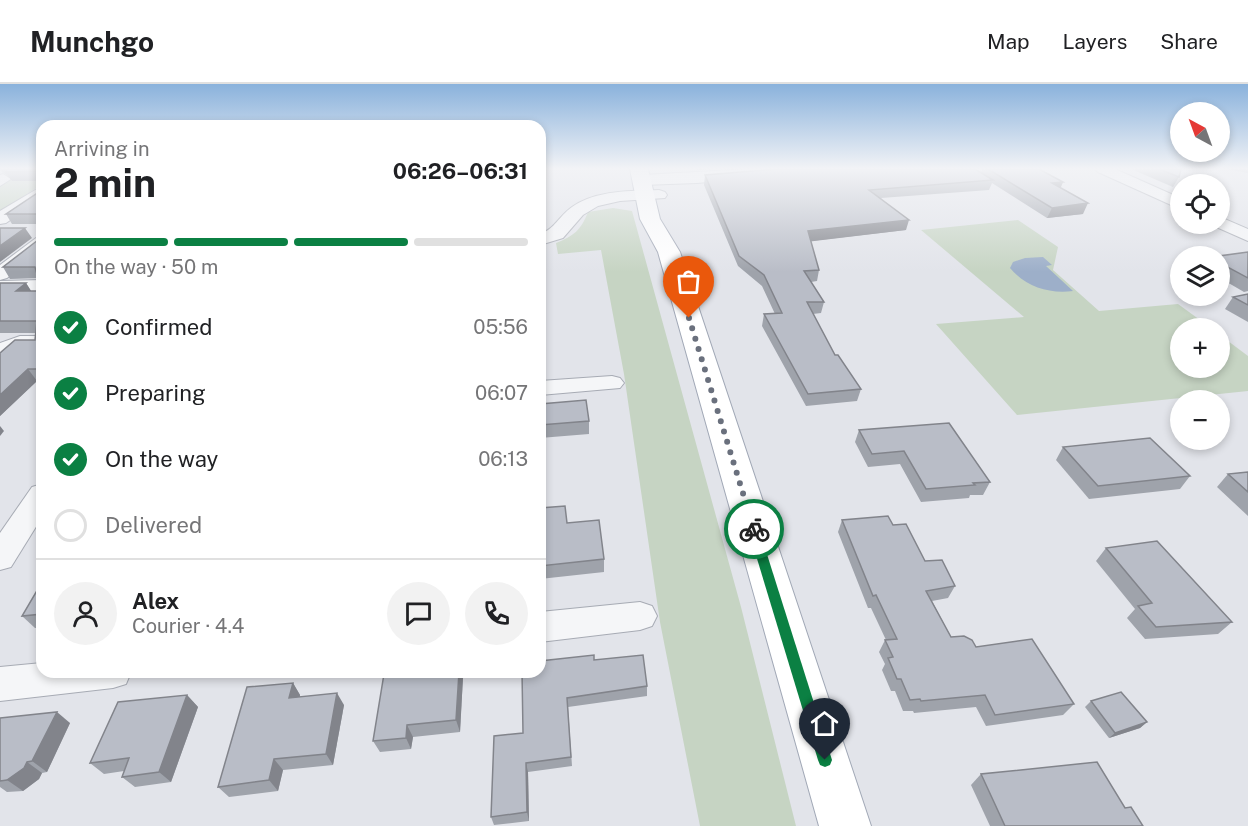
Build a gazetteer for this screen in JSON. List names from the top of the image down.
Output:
{
  "north": "top left",
  "page": {
    "header": "Munchgo",
    "nav": ["Map", "Layers", "Share"],
    "map_buttons": ["+", "−"],
    "heading": ["2 min", "Arriving in", "06:26–06:31"],
    "panel": ["Alex", "Courier · 4.4"],
    "bar": "On the way · 50 m",
    "list": [
      ["Confirmed", "05:56"],
      ["Preparing", "06:07"],
      ["On the way", "06:13"],
      "Delivered"
    ]
  }
}
